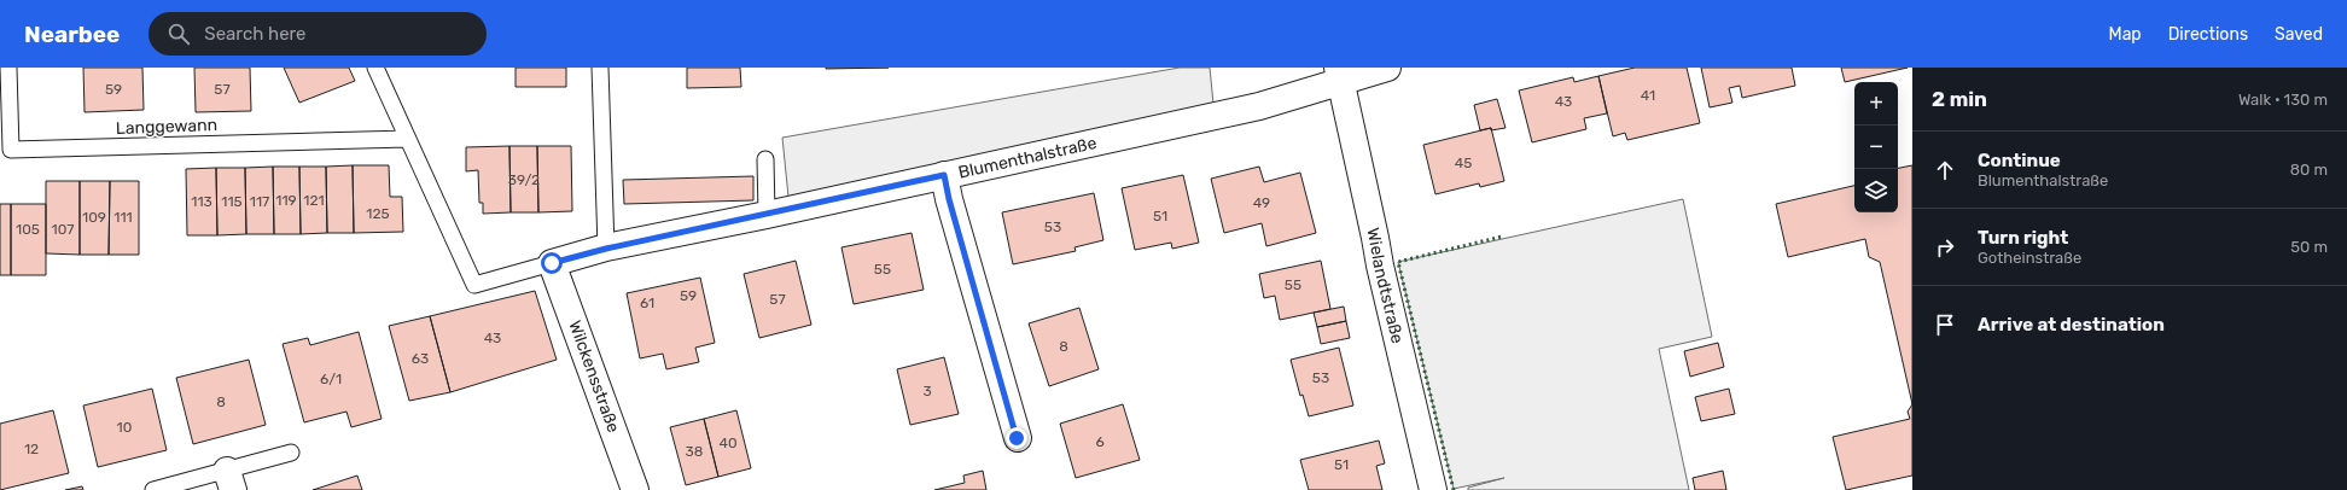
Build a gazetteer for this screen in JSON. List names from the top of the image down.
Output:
{
  "streets": {
    "street": ["Blumenthalstraße", "Wielandtstraße", "Wilckensstraße"],
    "lane": ["Langgewann"]
  },
  "crossings": [
    ["Blumenthalstraße", "Wielandtstraße"],
    ["Blumenthalstraße", "Wilckensstraße"]
  ],
  "house_numbers": [
    "59",
    "57",
    "41",
    "43",
    "45",
    "39/2",
    "119",
    "121",
    "113",
    "115",
    "117",
    "49",
    "125",
    "51",
    "109",
    "111",
    "53",
    "105",
    "107",
    "55",
    "55",
    "59",
    "57",
    "61",
    "43",
    "8",
    "63",
    "53",
    "6/1",
    "3",
    "8",
    "10",
    "6",
    "40",
    "12",
    "38",
    "51"
  ],
  "page": {
    "header": "Nearbee",
    "search": "Search here",
    "nav": ["Map", "Directions", "Saved"],
    "heading": ["2 min", "Walk · 130 m"],
    "map_buttons": ["+", "−"],
    "list": [
      ["Continue", "Blumenthalstraße", "80 m"],
      ["Turn right", "Gotheinstraße", "50 m"],
      "Arrive at destination"
    ]
  }
}
